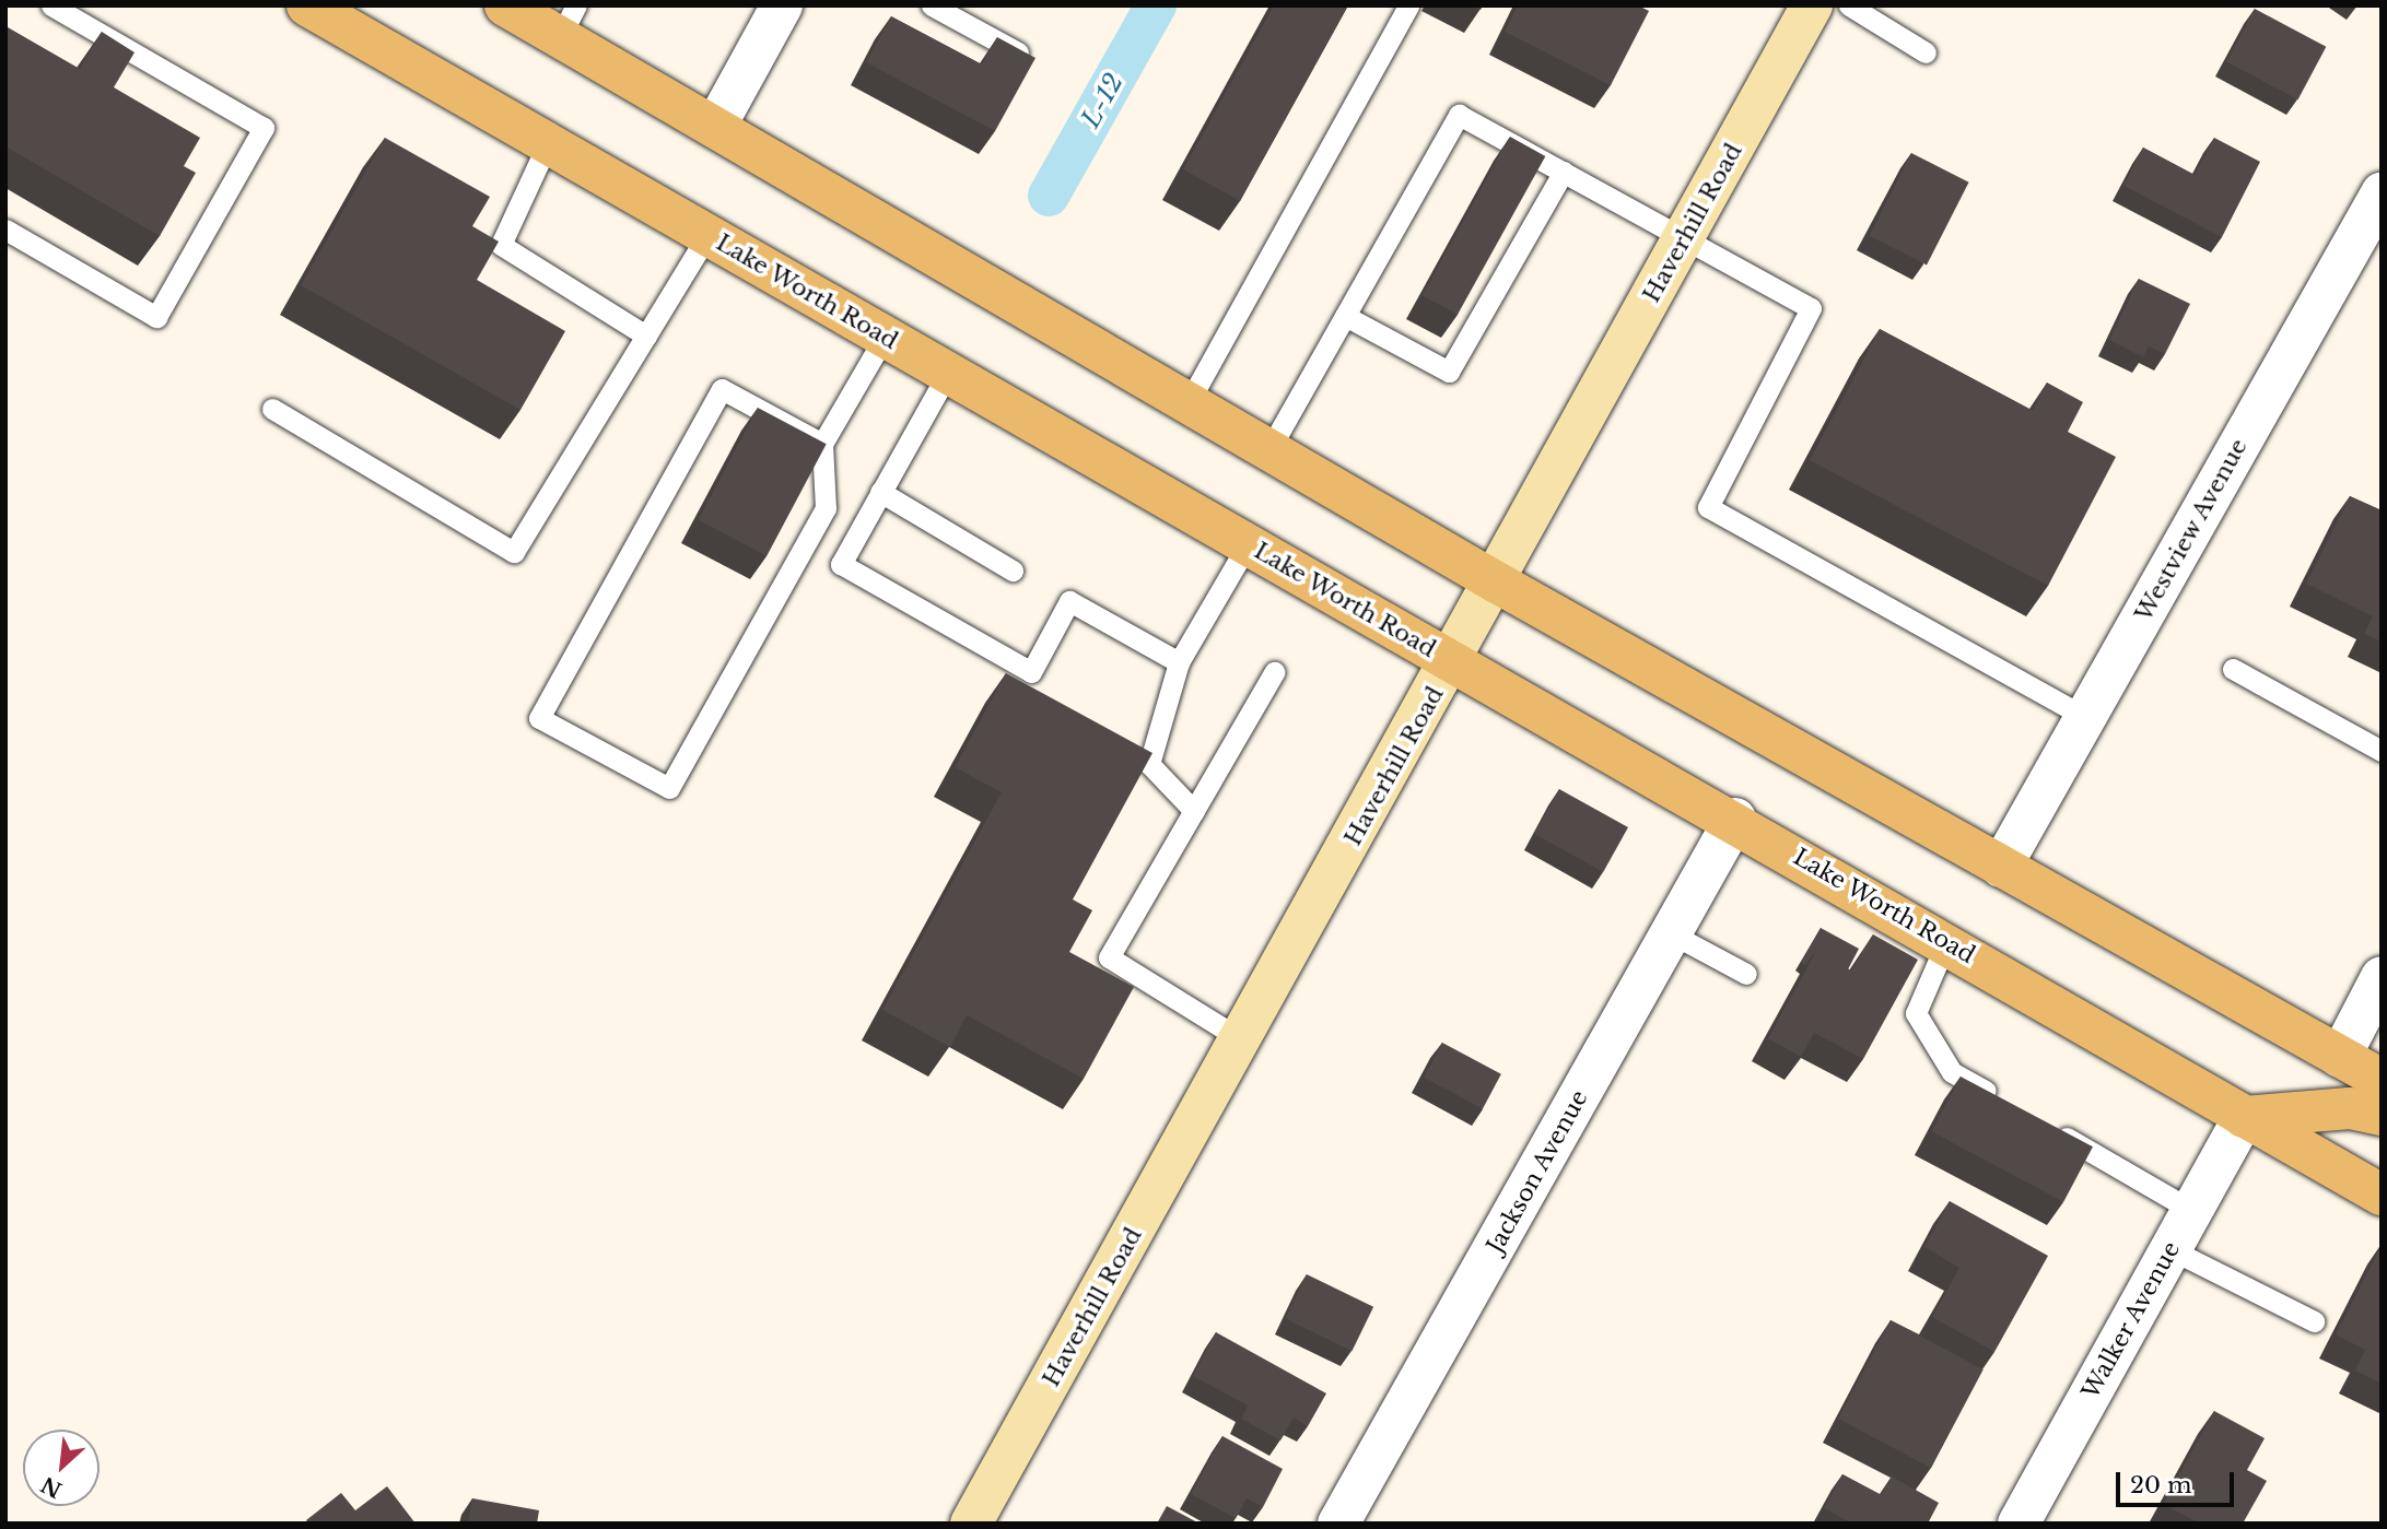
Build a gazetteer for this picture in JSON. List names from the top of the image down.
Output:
{
  "streets": {
    "main road": ["Lake Worth Road"],
    "street": [
      "Haverhill Road",
      "Westview Avenue",
      "Jackson Avenue",
      "Walker Avenue"
    ]
  },
  "crossings": [
    ["Haverhill Road", "Lake Worth Road"],
    ["Lake Worth Road", "Jackson Avenue"],
    ["Lake Worth Road", "Walker Avenue"]
  ],
  "water": ["L-12"],
  "scale_bar": "20 m",
  "north": "bottom left"
}
